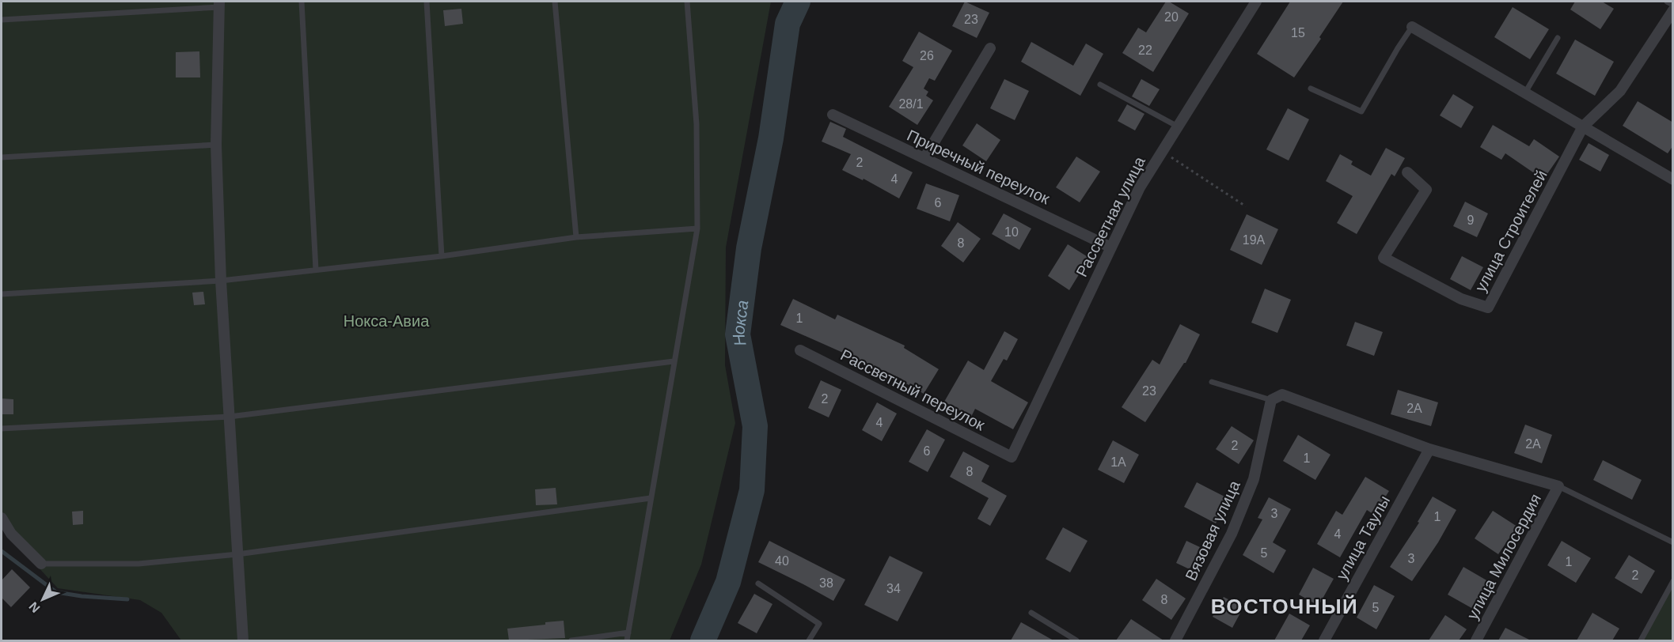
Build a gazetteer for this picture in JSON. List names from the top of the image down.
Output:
{
  "streets": {
    "street": [
      "Приречный переулок",
      "Рассветная улица",
      "улица Строителей",
      "Рассветный переулок",
      "Вязовая улица",
      "улица Таулы",
      "улица Милосердия"
    ]
  },
  "crossings": [
    ["Приречный переулок", "Рассветная улица"],
    ["Рассветная улица", "Рассветный переулок"]
  ],
  "districts": ["ВОСТОЧНЫЙ"],
  "water": ["Нокса"],
  "parks": ["Нокса-Авиа"],
  "house_numbers": [
    "20",
    "23",
    "15",
    "22",
    "26",
    "28/1",
    "2",
    "4",
    "6",
    "9",
    "10",
    "19А",
    "8",
    "1",
    "23",
    "2",
    "2А",
    "4",
    "2А",
    "2",
    "6",
    "1",
    "1А",
    "8",
    "3",
    "1",
    "4",
    "5",
    "3",
    "40",
    "1",
    "2",
    "38",
    "34",
    "8",
    "5"
  ],
  "north": "bottom left"
}
